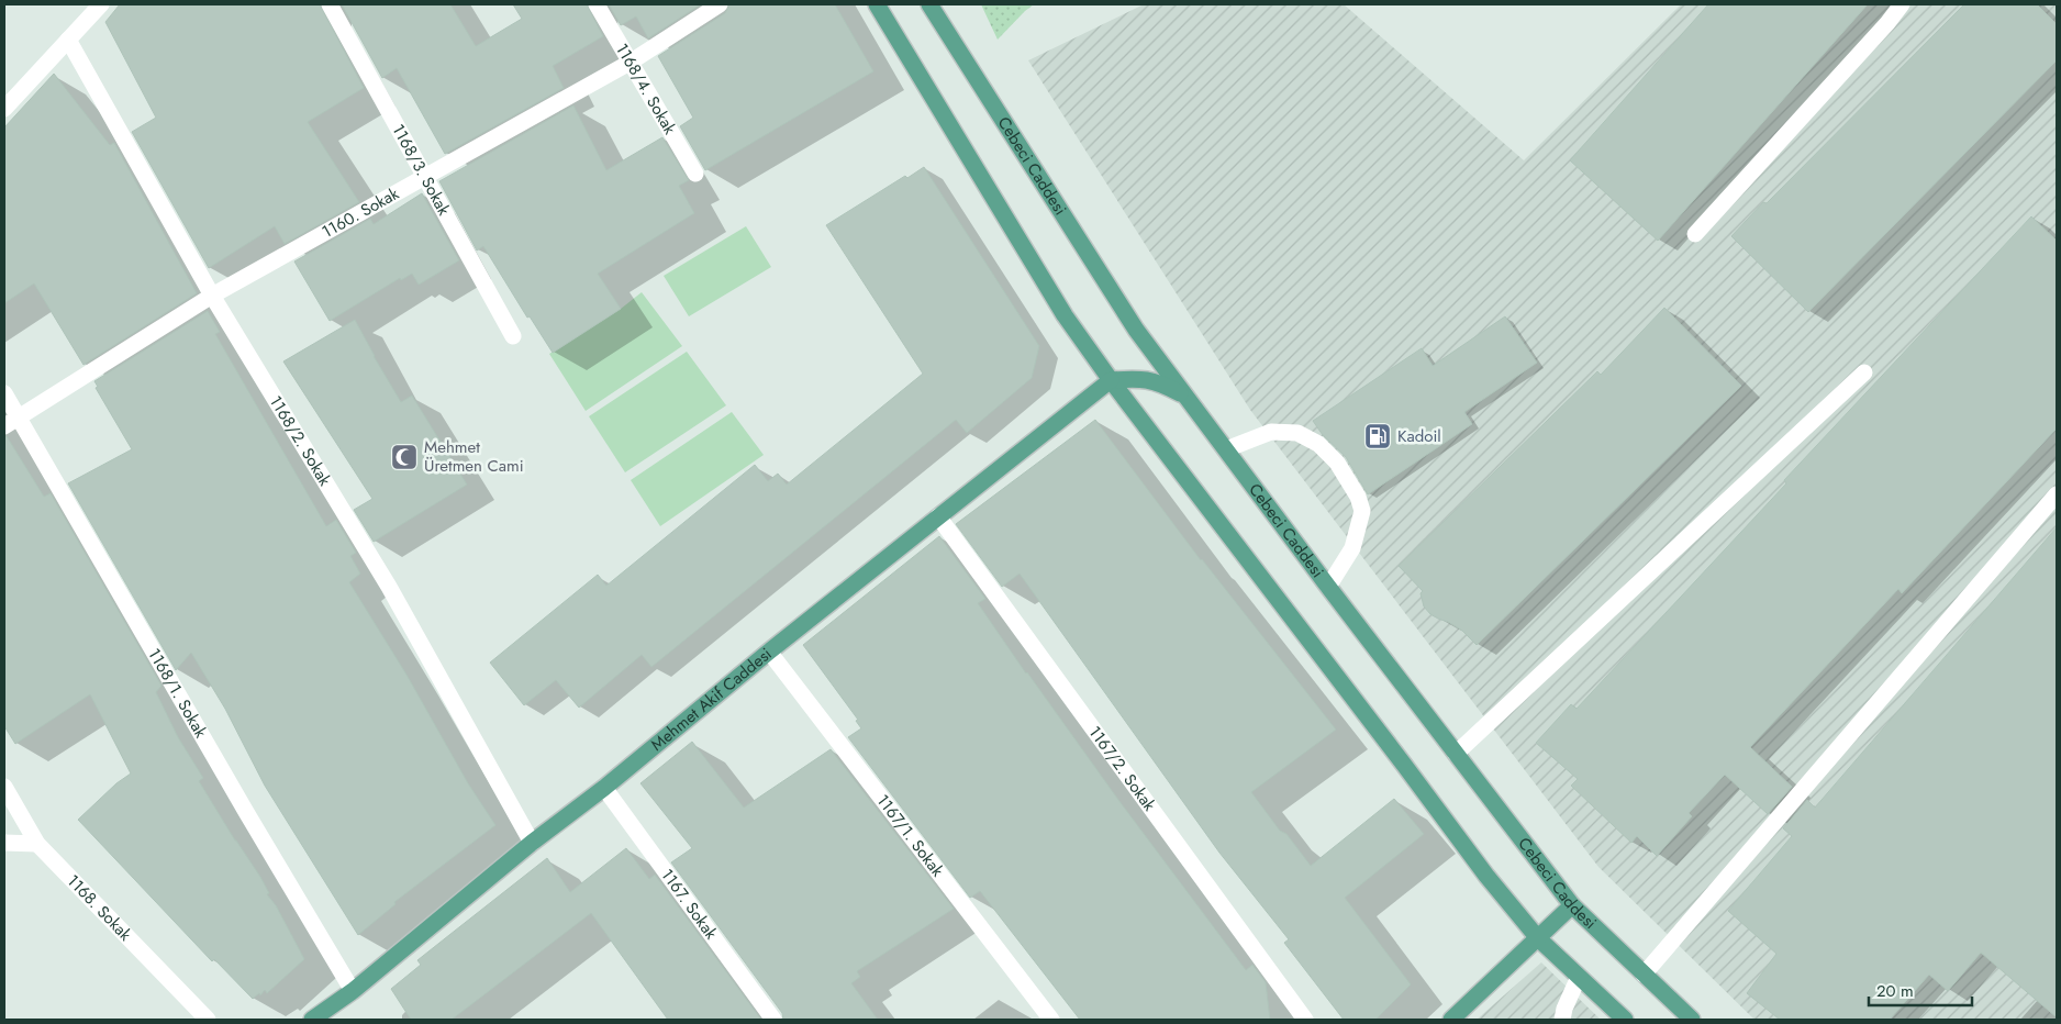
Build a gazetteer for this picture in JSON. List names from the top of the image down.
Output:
{
  "streets": {
    "main road": ["Cebeci Caddesi", "Mehmet Akif Caddesi"],
    "street": [
      "1168/4. Sokak",
      "1168/3. Sokak",
      "1160. Sokak",
      "1168/2. Sokak",
      "1168/1. Sokak",
      "1167/2. Sokak",
      "1167/1. Sokak",
      "1167. Sokak",
      "1168. Sokak"
    ]
  },
  "crossings": [
    ["1168/4. Sokak", "1160. Sokak"],
    ["1168/3. Sokak", "1160. Sokak"],
    ["1160. Sokak", "1168/2. Sokak"],
    ["1160. Sokak", "1168/1. Sokak"],
    ["1168/2. Sokak", "Mehmet Akif Caddesi"],
    ["1168/1. Sokak", "Mehmet Akif Caddesi"],
    ["Mehmet Akif Caddesi", "1167/2. Sokak"],
    ["Mehmet Akif Caddesi", "1167/1. Sokak"],
    ["Mehmet Akif Caddesi", "1167. Sokak"]
  ],
  "places": {
    "fuel station": ["Kadoil"],
    "mosque": ["Mehmet Üretmen Cami"]
  },
  "scale_bar": "20 m"
}
